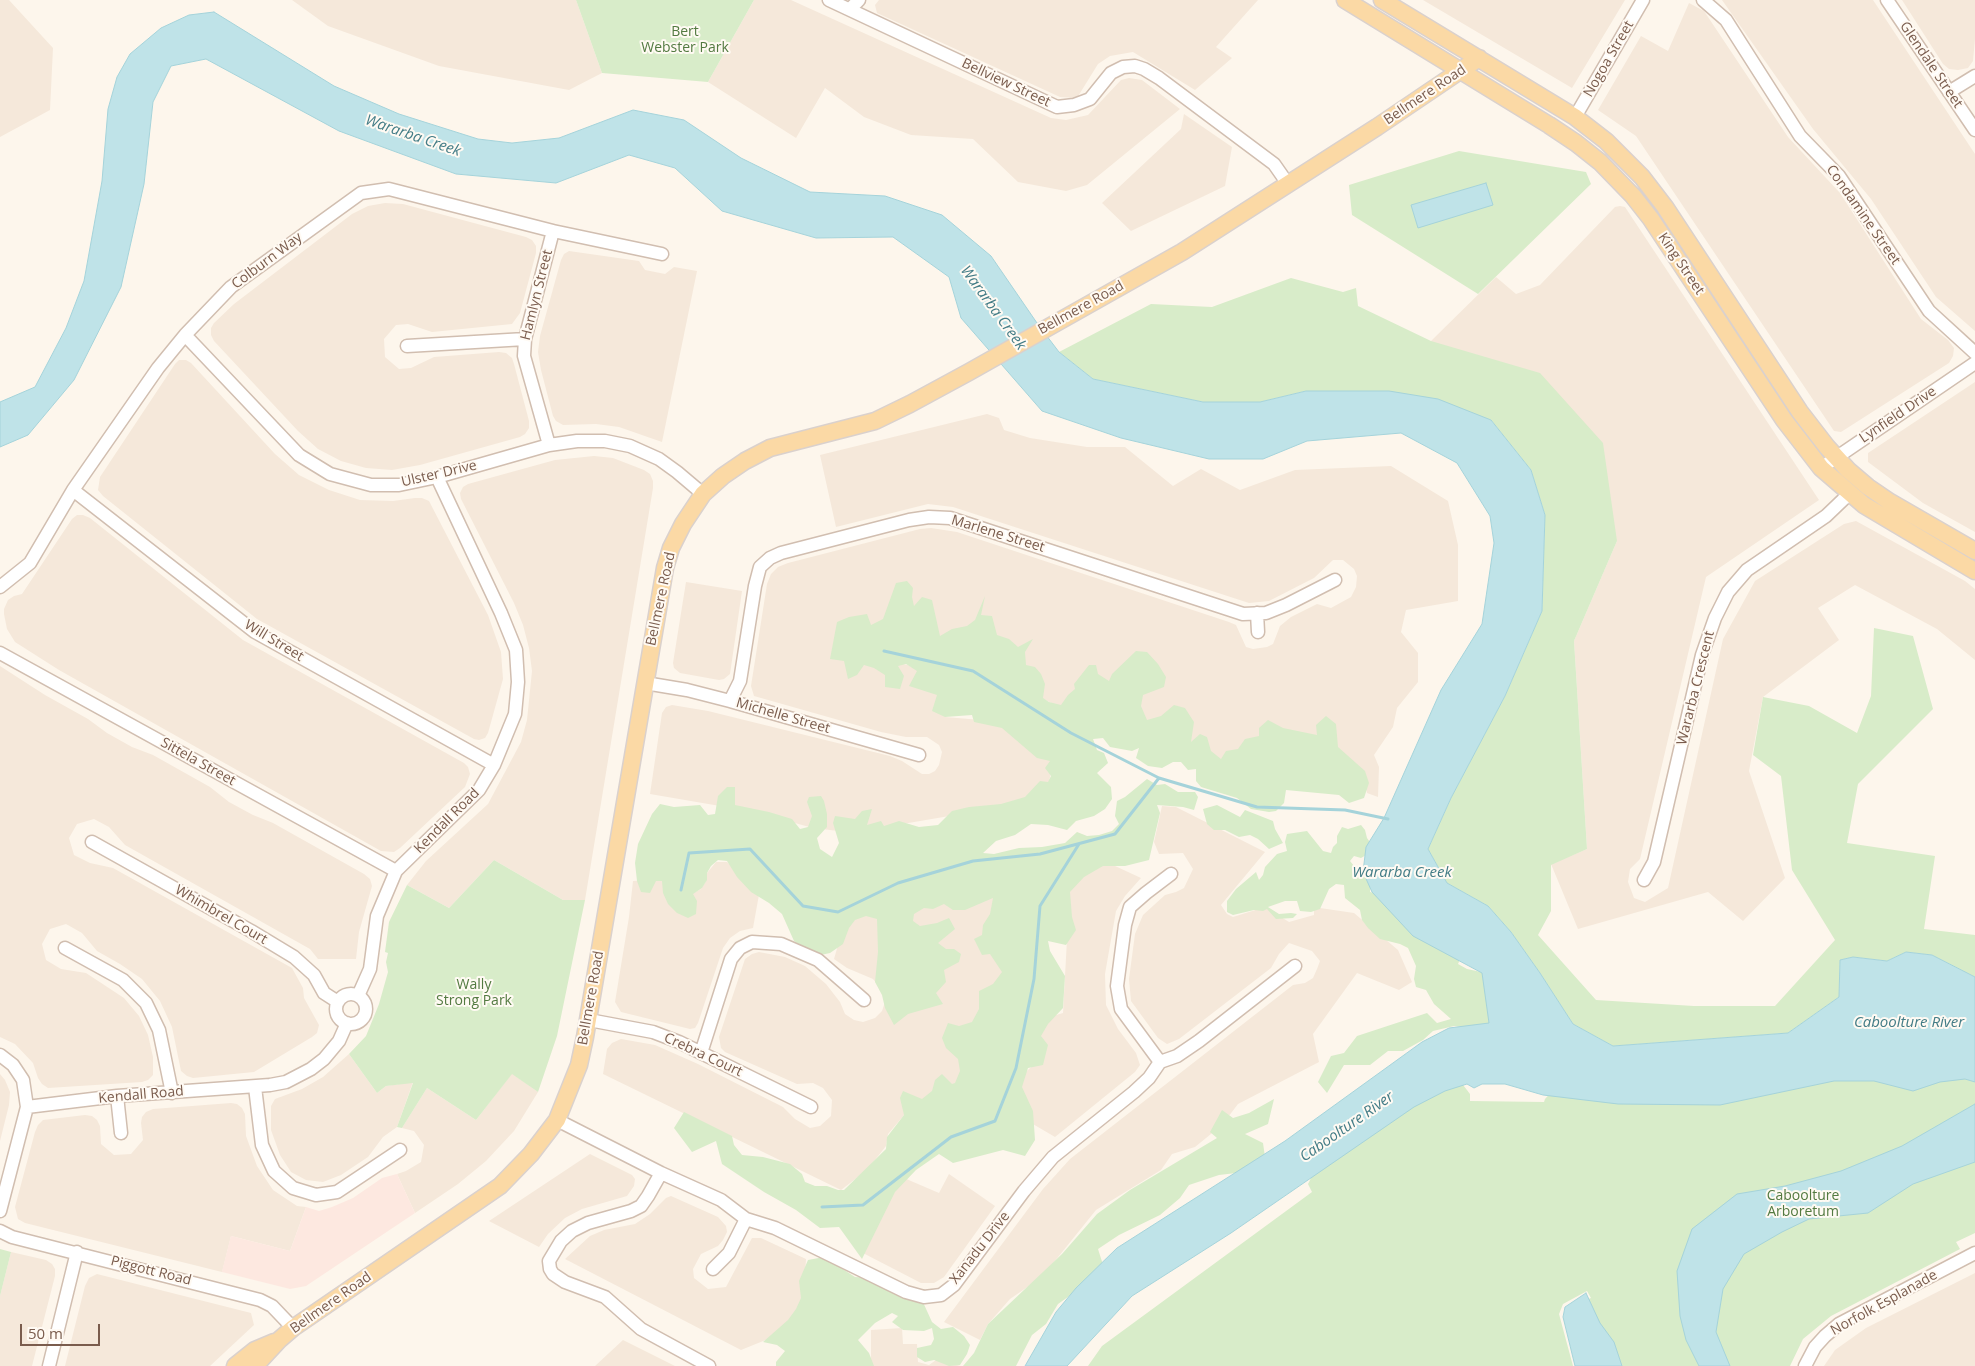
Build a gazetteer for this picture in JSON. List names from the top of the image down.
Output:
{
  "streets": {
    "main road": ["Bellmere Road", "King Street"],
    "street": [
      "Nogoa Street",
      "Glendale Street",
      "Bellview Street",
      "Condamine Street",
      "Colburn Way",
      "Hamlyn Street",
      "Lynfield Drive",
      "Ulster Drive",
      "Marlene Street",
      "Will Street",
      "Wararba Crescent",
      "Michelle Street",
      "Sittela Street",
      "Kendall Road",
      "Whimbrel Court",
      "Crebra Court",
      "Xanadu Drive",
      "Piggott Road",
      "Norfolk Esplanade"
    ]
  },
  "crossings": [
    ["Nogoa Street", "King Street"],
    ["Bellview Street", "Bellmere Road"],
    ["Bellmere Road", "King Street"],
    ["Bellmere Road", "Ulster Drive"],
    ["Bellmere Road", "Michelle Street"],
    ["Bellmere Road", "Crebra Court"],
    ["Bellmere Road", "Xanadu Drive"],
    ["Bellmere Road", "Piggott Road"],
    ["Colburn Way", "Hamlyn Street"],
    ["Colburn Way", "Ulster Drive"],
    ["Colburn Way", "Will Street"],
    ["King Street", "Lynfield Drive"],
    ["King Street", "Wararba Crescent"],
    ["Hamlyn Street", "Ulster Drive"],
    ["Ulster Drive", "Kendall Road"],
    ["Marlene Street", "Michelle Street"],
    ["Will Street", "Kendall Road"],
    ["Sittela Street", "Kendall Road"],
    ["Kendall Road", "Whimbrel Court"]
  ],
  "water": ["Wararba Creek", "Caboolture River"],
  "parks": ["Bert Webster Park", "Wally Strong Park", "Caboolture Arboretum"],
  "scale_bar": "50 m"
}
